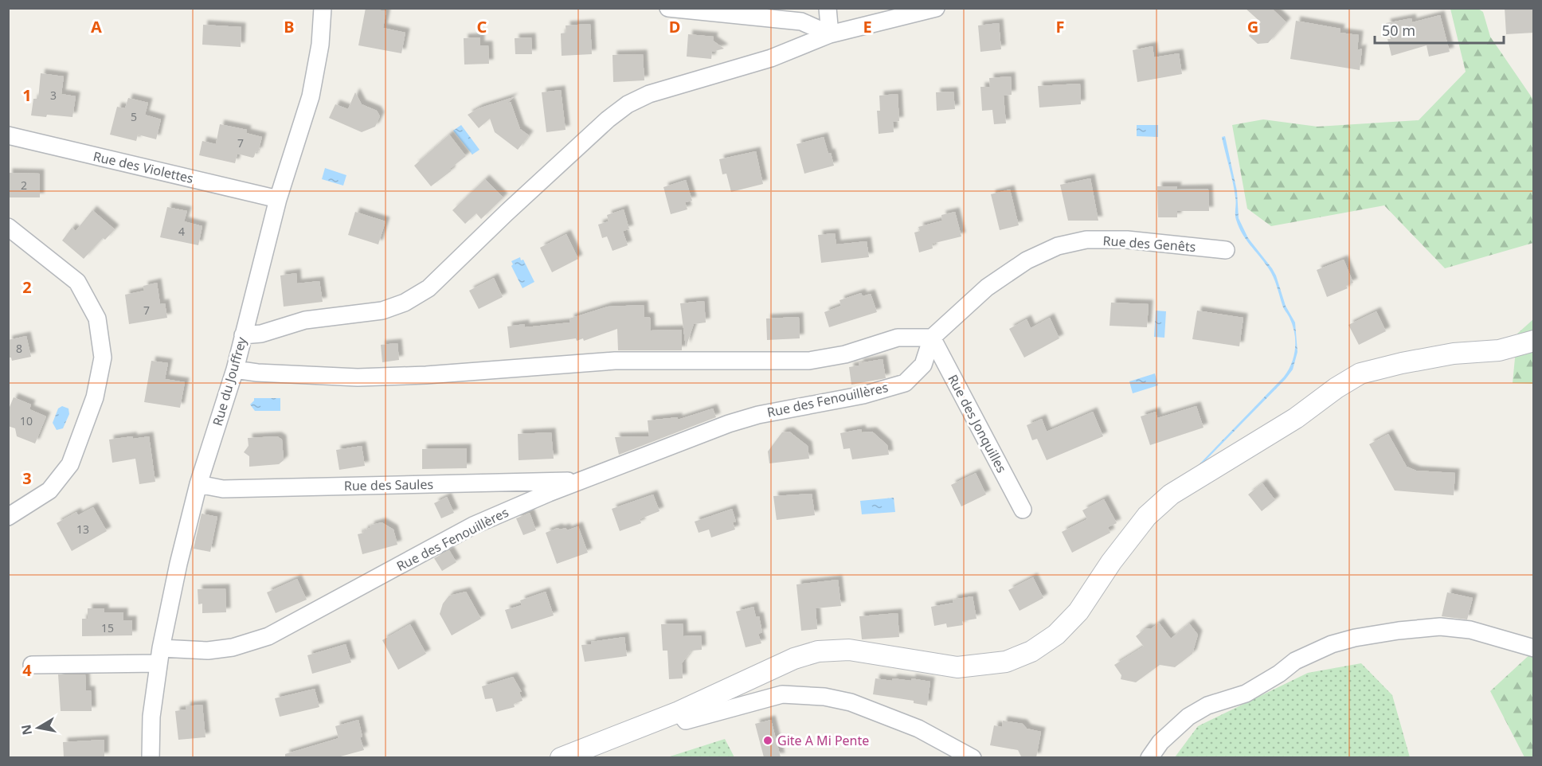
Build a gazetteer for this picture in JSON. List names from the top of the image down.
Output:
{
  "streets": {
    "street": [
      "Rue des Violettes",
      "Rue des Genêts",
      "Rue du Jouffrey",
      "Rue des Fenouillères",
      "Rue des Jonquilles",
      "Rue des Saules"
    ]
  },
  "crossings": [
    ["Rue des Violettes", "Rue du Jouffrey"],
    ["Rue des Genêts", "Rue des Fenouillères"],
    ["Rue des Genêts", "Rue des Jonquilles"],
    ["Rue du Jouffrey", "Rue des Fenouillères"],
    ["Rue du Jouffrey", "Rue des Saules"],
    ["Rue des Fenouillères", "Rue des Jonquilles"],
    ["Rue des Fenouillères", "Rue des Saules"]
  ],
  "places": ["Gite A Mi Pente"],
  "house_numbers": [
    "3",
    "5",
    "7",
    "2",
    "4",
    "7",
    "8",
    "10",
    "13",
    "15"
  ],
  "scale_bar": "50 m",
  "north": "left",
  "grid": {
    "columns": [
      "A",
      "B",
      "C",
      "D",
      "E",
      "F",
      "G"
    ],
    "rows": [
      "1",
      "2",
      "3",
      "4"
    ]
  }
}
